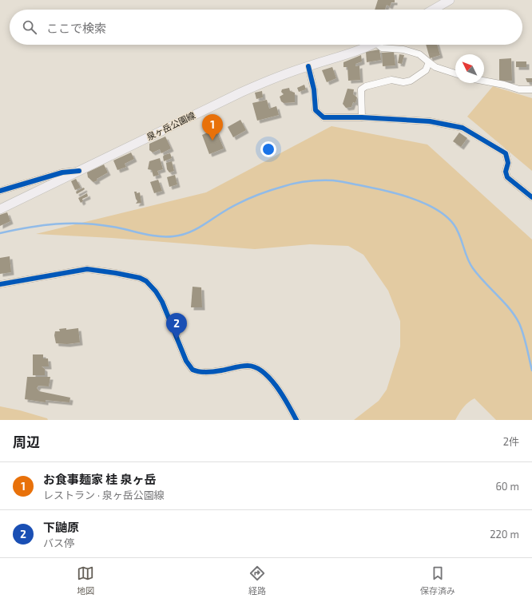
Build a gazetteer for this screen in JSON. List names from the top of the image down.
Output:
{
  "streets": {
    "main road": ["泉ヶ岳公園線"]
  },
  "north": "top left",
  "page": {
    "search": "ここで検索",
    "pins": ["1", "2"],
    "heading": ["周辺", "2件"],
    "list": [
      {
        "mark": "1",
        "name": "お食事麺家 桂 泉ヶ岳",
        "note": "レストラン · 泉ヶ岳公園線",
        "value": "60 m"
      },
      {
        "mark": "2",
        "name": "下鼬原",
        "note": "バス停",
        "value": "220 m"
      }
    ],
    "nav": ["地図", "経路", "保存済み"]
  }
}
